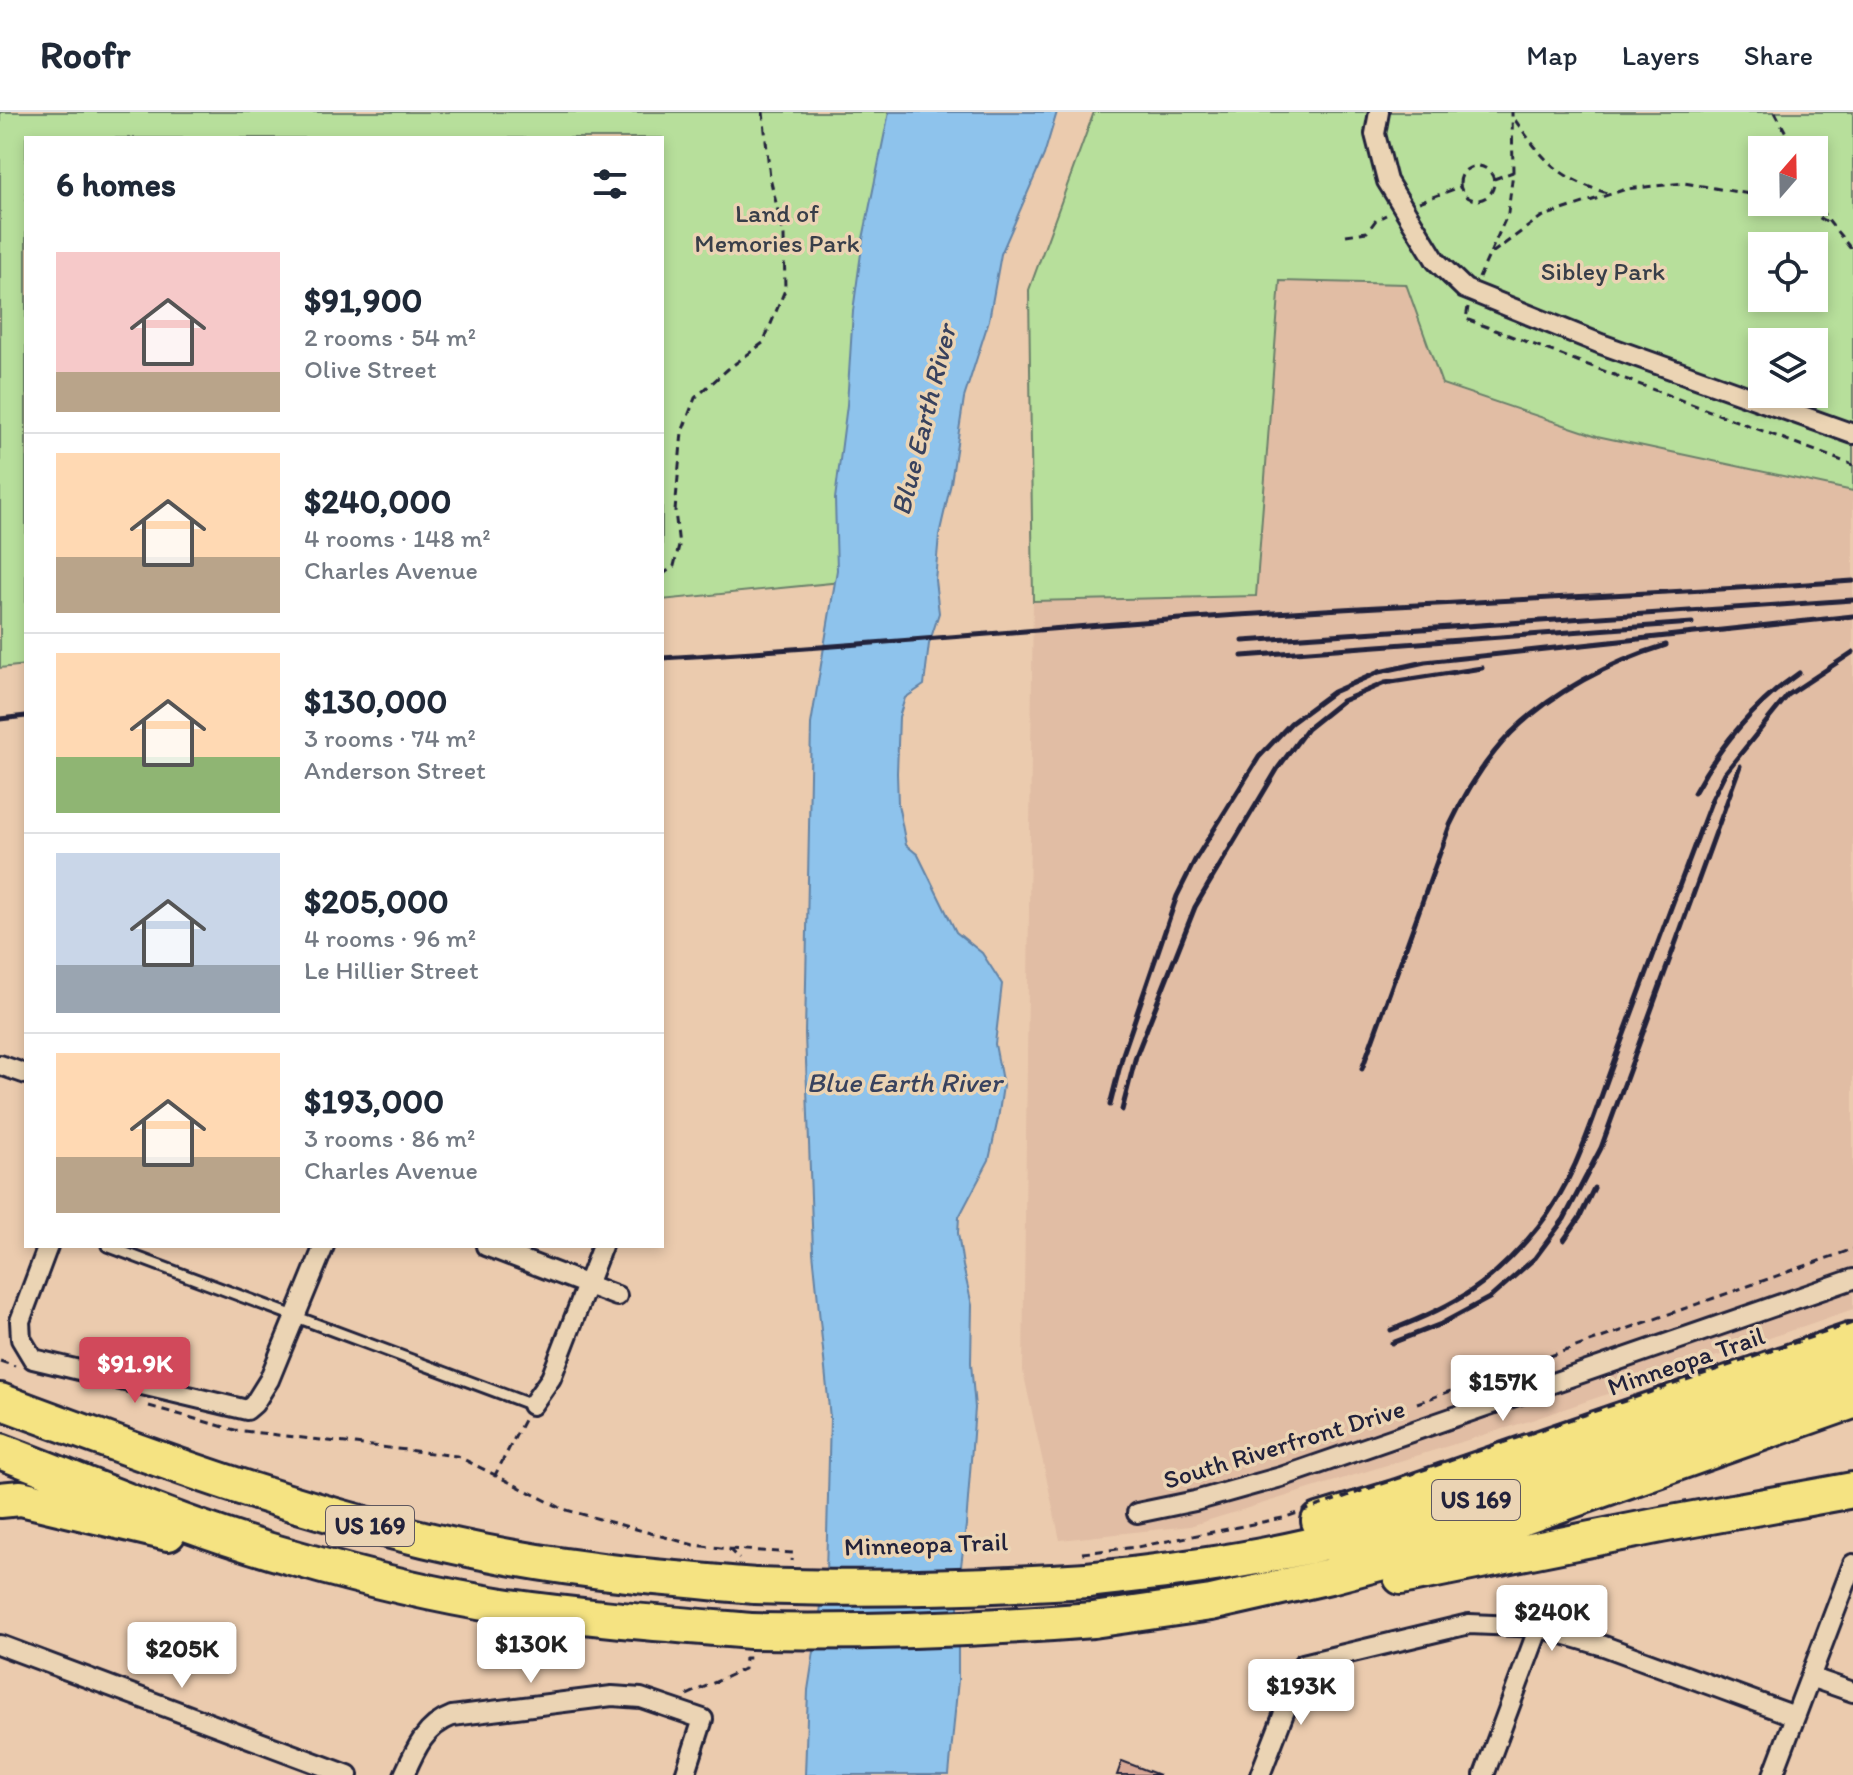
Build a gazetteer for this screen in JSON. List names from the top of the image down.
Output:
{
  "streets": {
    "highway": ["US 169"],
    "street": ["South Riverfront Drive"],
    "path": ["Minneopa Trail"]
  },
  "crossings": [
    ["Minneopa Trail", "US 169"]
  ],
  "water": ["Blue Earth River"],
  "parks": ["Land of Memories Park", "Sibley Park"],
  "north": "top",
  "page": {
    "header": "Roofr",
    "nav": ["Map", "Layers", "Share"],
    "heading": "6 homes",
    "list": [
      {
        "name": "$91,900",
        "note": "2 rooms · 54 m² · Olive Street"
      },
      {
        "name": "$240,000",
        "note": "4 rooms · 148 m² · Charles Avenue"
      },
      {
        "name": "$130,000",
        "note": "3 rooms · 74 m² · Anderson Street"
      },
      {
        "name": "$205,000",
        "note": "4 rooms · 96 m² · Le Hillier Street"
      },
      {
        "name": "$193,000",
        "note": "3 rooms · 86 m² · Charles Avenue"
      }
    ],
    "price": [
      "$91.9K",
      "$157K",
      "$240K",
      "$130K",
      "$205K",
      "$193K"
    ]
  }
}
